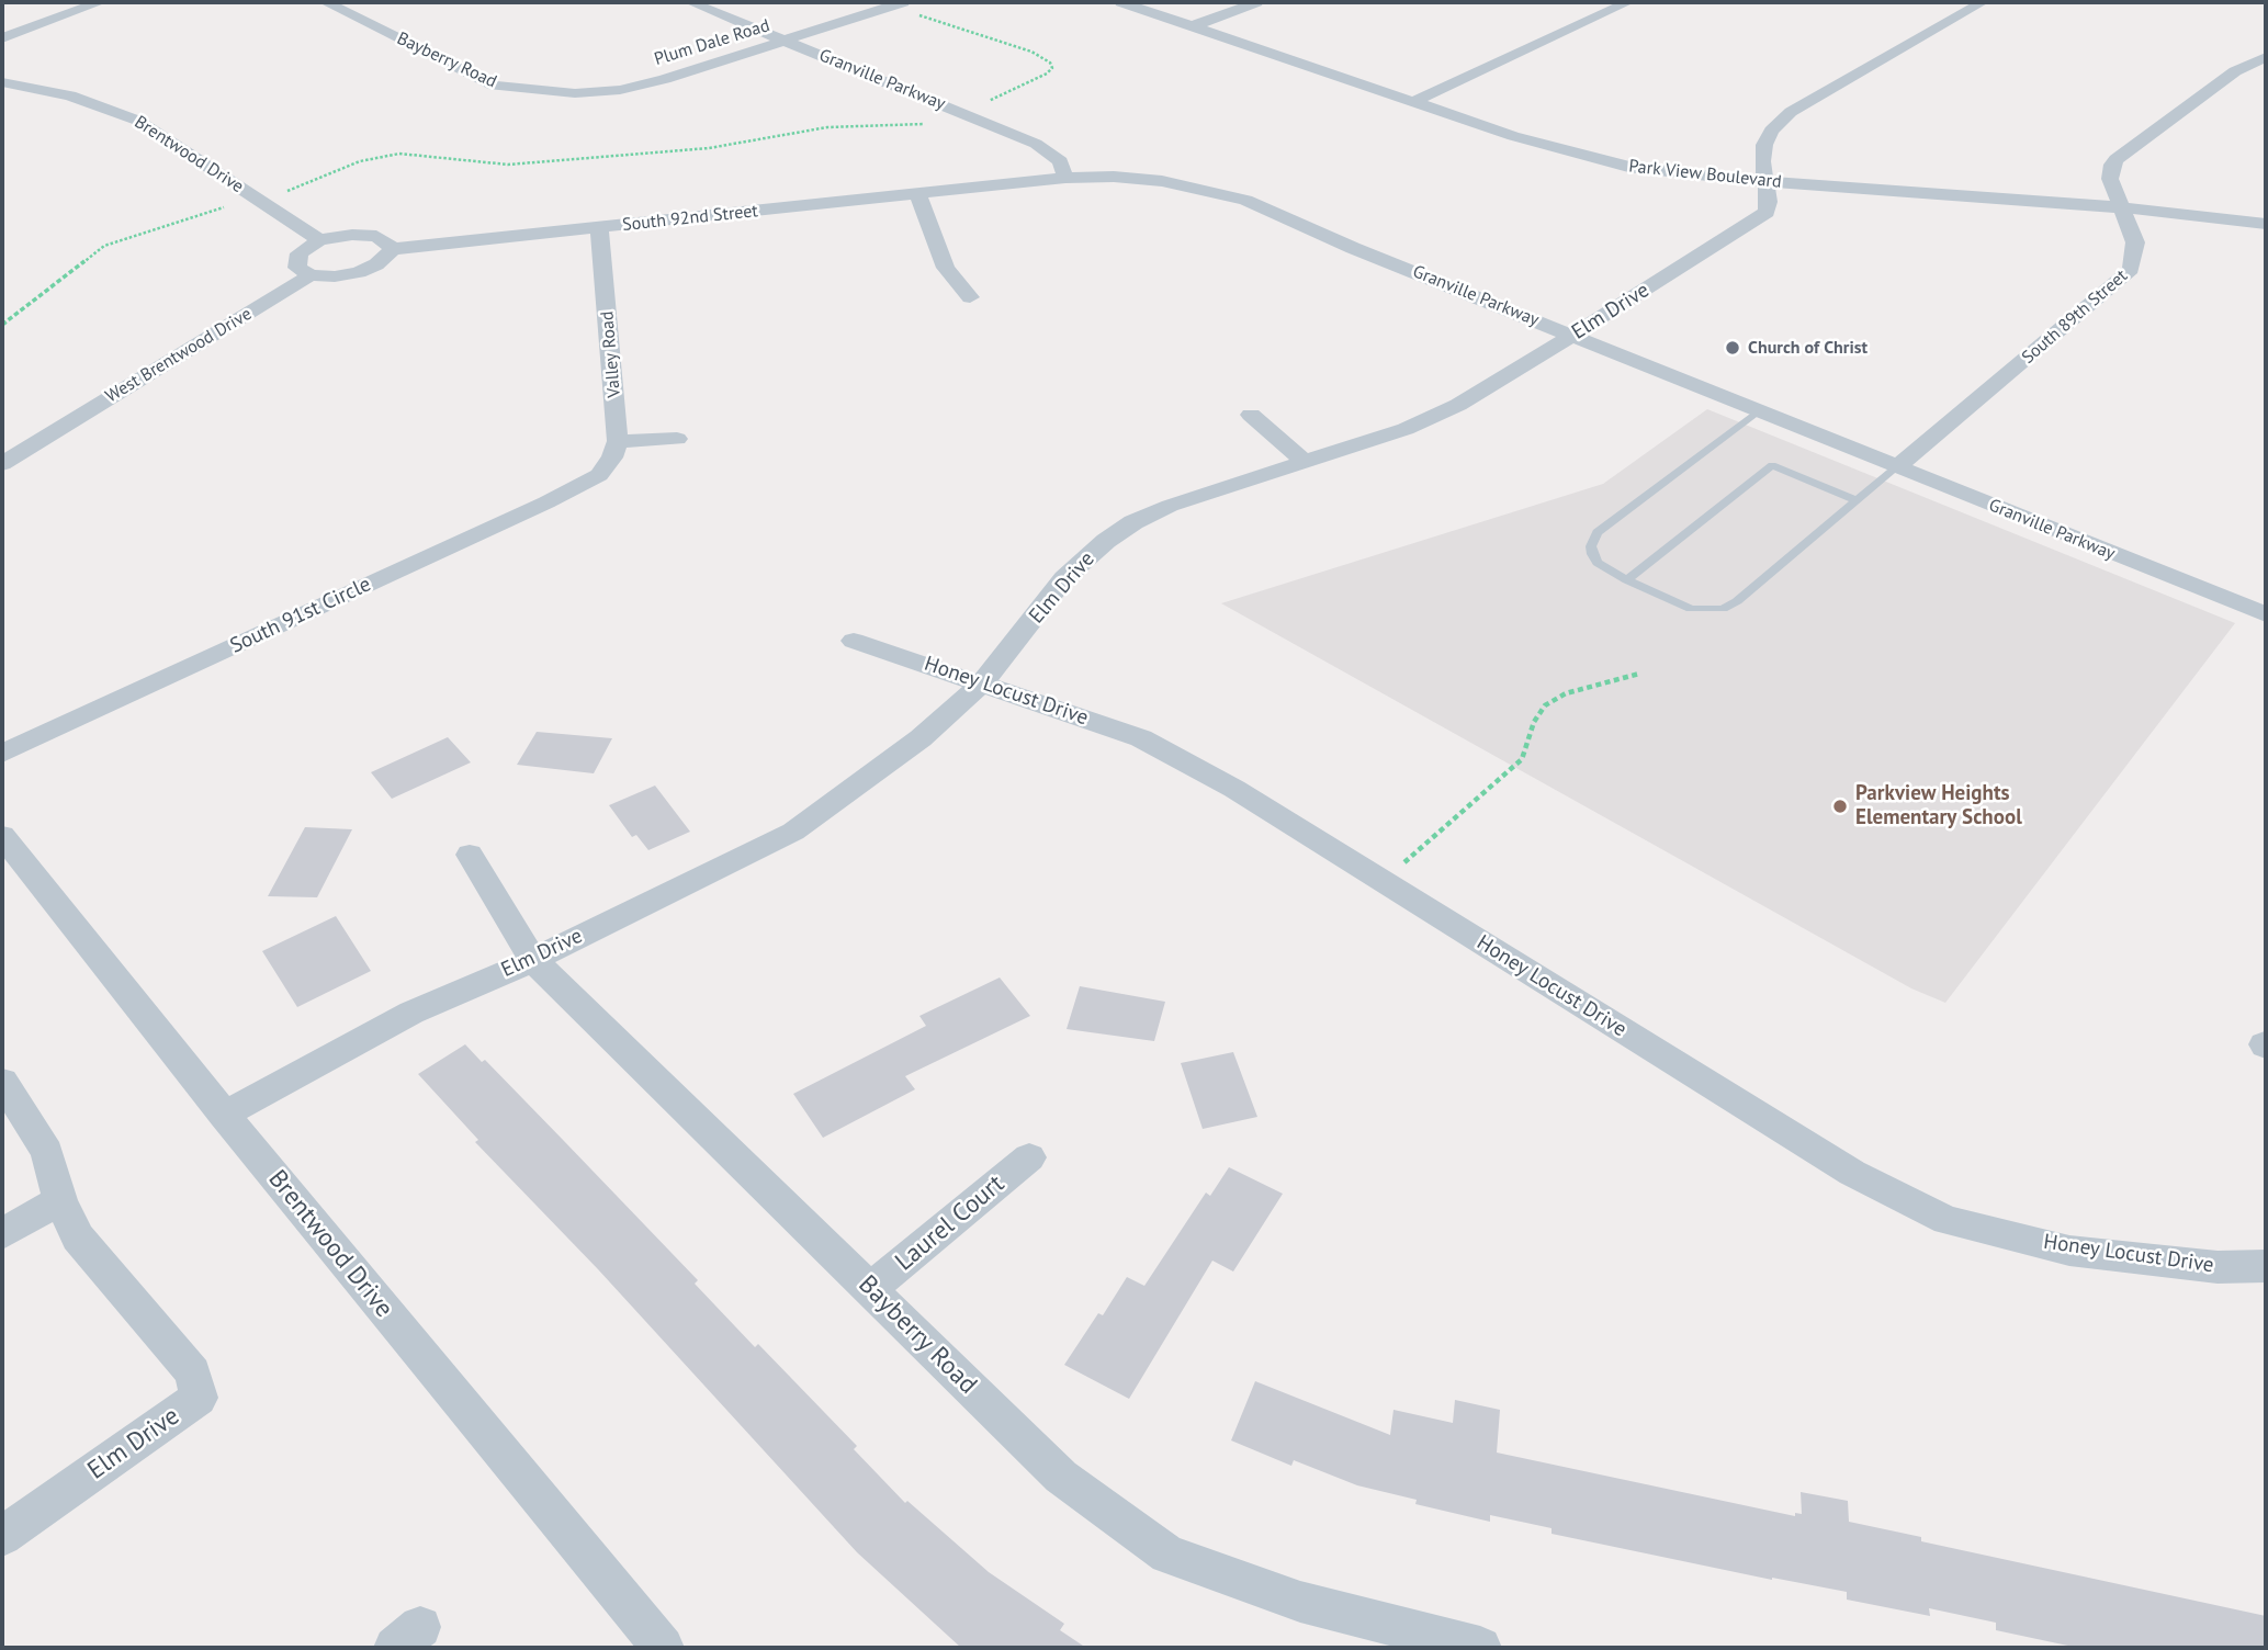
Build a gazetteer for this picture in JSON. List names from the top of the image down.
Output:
{
  "streets": {
    "street": [
      "Plum Dale Road",
      "Bayberry Road",
      "Granville Parkway",
      "Brentwood Drive",
      "Park View Boulevard",
      "South 92nd Street",
      "Elm Drive",
      "South 89th Street",
      "Valley Road",
      "West Brentwood Drive",
      "South 91st Circle",
      "Honey Locust Drive",
      "Laurel Court"
    ]
  },
  "crossings": [
    ["Plum Dale Road", "Bayberry Road"],
    ["Plum Dale Road", "Granville Parkway"],
    ["Bayberry Road", "Elm Drive"],
    ["Bayberry Road", "Laurel Court"],
    ["Granville Parkway", "South 92nd Street"],
    ["Granville Parkway", "Elm Drive"],
    ["Granville Parkway", "South 89th Street"],
    ["Brentwood Drive", "South 92nd Street"],
    ["Brentwood Drive", "Elm Drive"],
    ["Park View Boulevard", "Elm Drive"],
    ["Park View Boulevard", "South 89th Street"],
    ["South 92nd Street", "Valley Road"],
    ["Elm Drive", "Honey Locust Drive"]
  ],
  "places": ["Church of Christ", "Parkview Heights Elementary School"]
}
